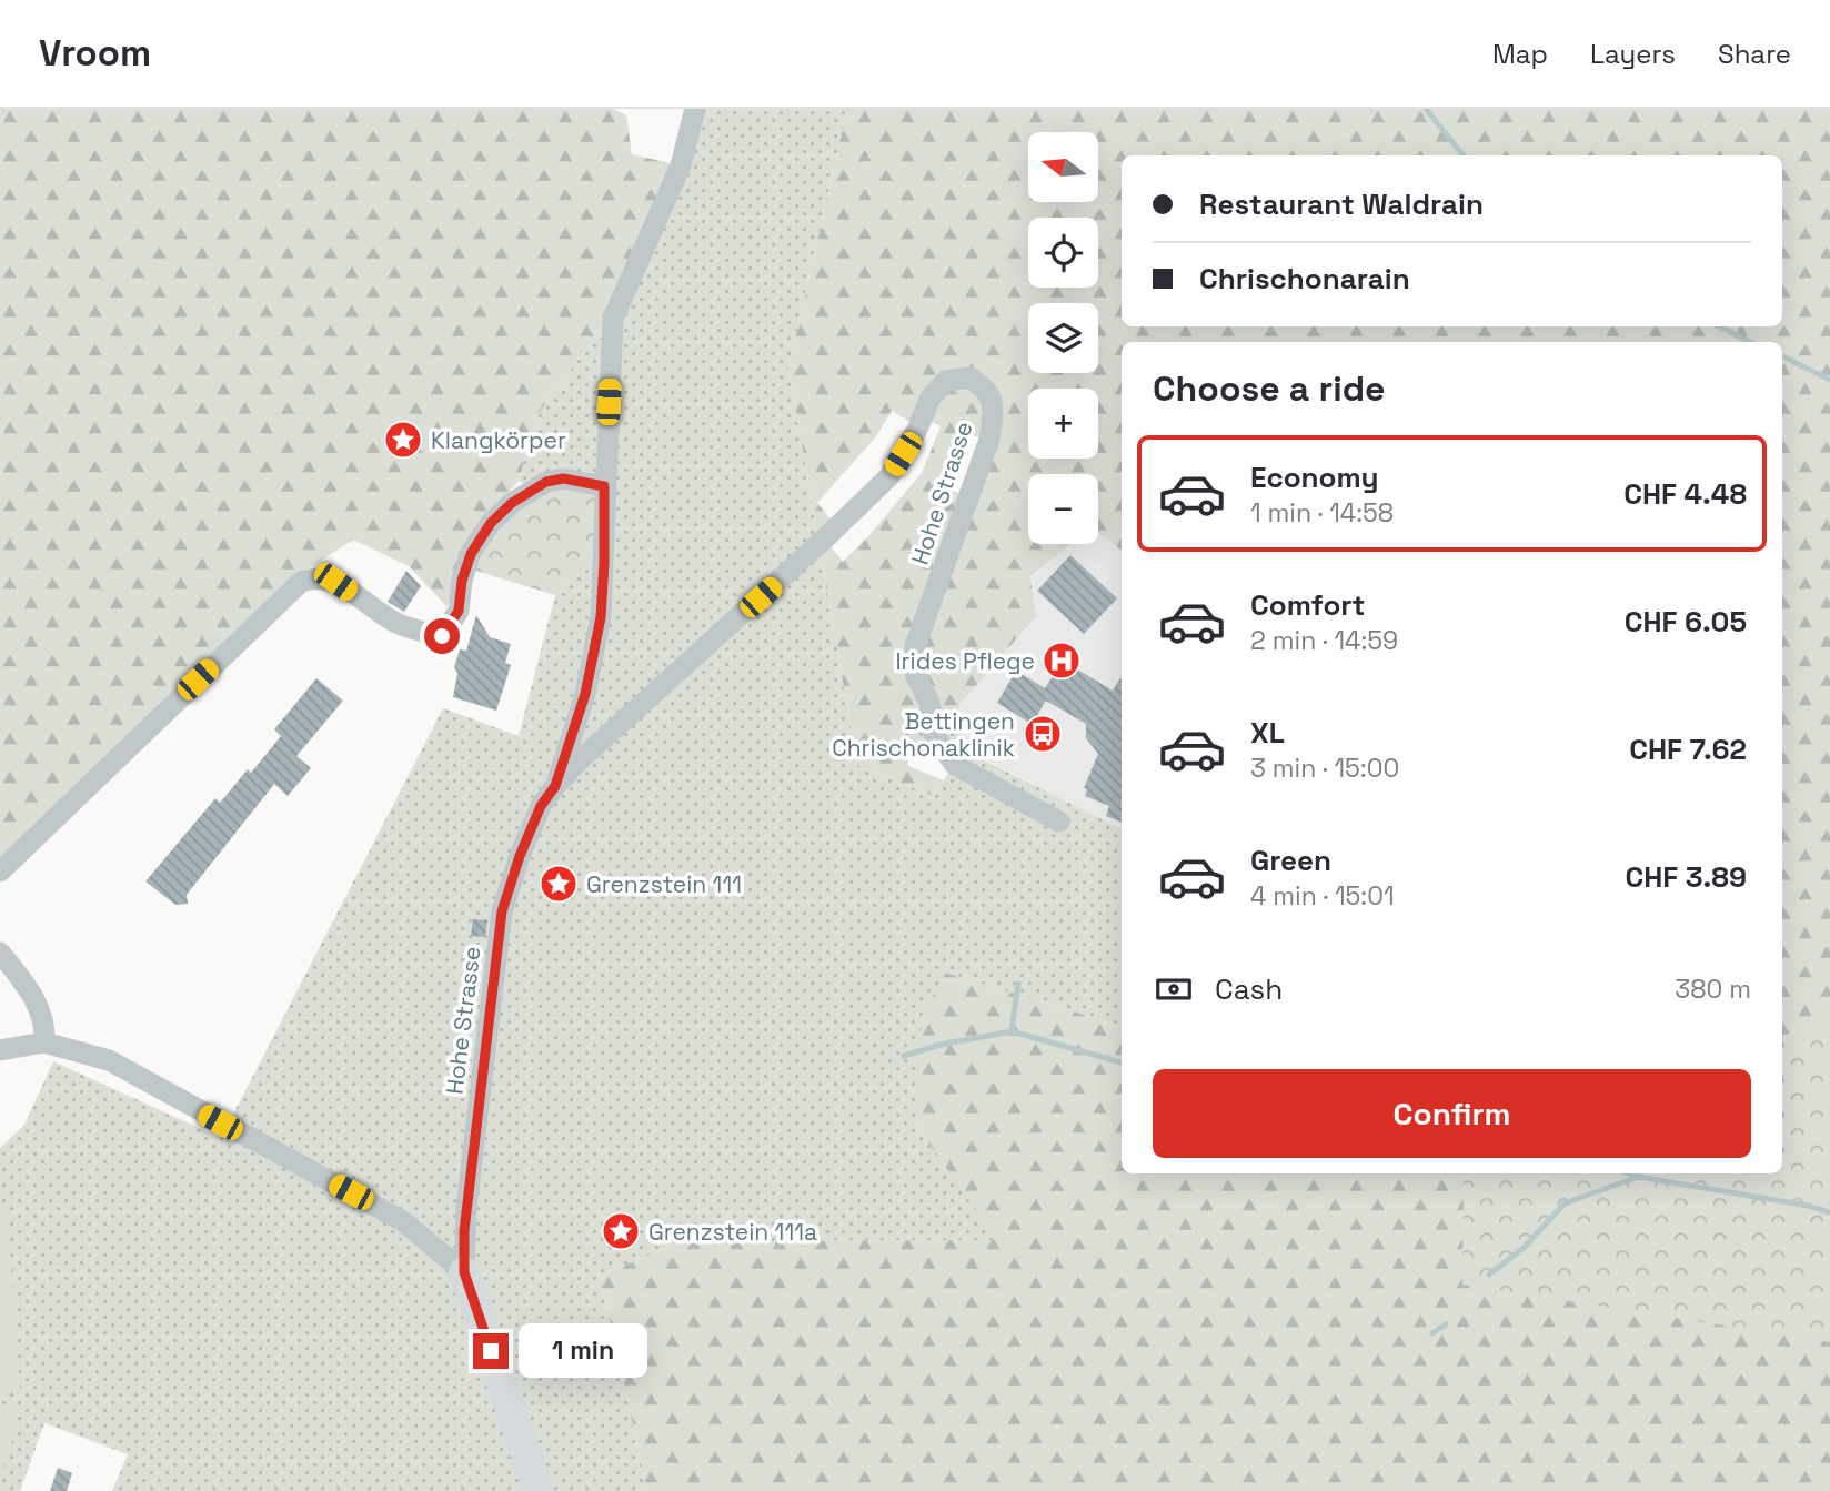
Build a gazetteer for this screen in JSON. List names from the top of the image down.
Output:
{
  "streets": {
    "street": ["Hohe Strasse"]
  },
  "places": {
    "place": ["Klangkörper", "Grenzstein 111", "Grenzstein 111a"],
    "hospital": ["Irides Pflege"],
    "bus stop": ["Bettingen Chrischonaklinik"]
  },
  "north": "left",
  "page": {
    "header": "Vroom",
    "nav": ["Map", "Layers", "Share"],
    "map_buttons": ["+", "−"],
    "banner": ["Restaurant Waldrain", "Chrischonarain"],
    "heading": "Choose a ride",
    "list": [
      {
        "name": "Economy",
        "note": "1 min · 14:58",
        "value": "CHF 4.48"
      },
      {
        "name": "Comfort",
        "note": "2 min · 14:59",
        "value": "CHF 6.05"
      },
      {
        "name": "XL",
        "note": "3 min · 15:00",
        "value": "CHF 7.62"
      },
      {
        "name": "Green",
        "note": "4 min · 15:01",
        "value": "CHF 3.89"
      }
    ],
    "pay": ["Cash", "380 m"],
    "buttons": "Confirm",
    "bubble": "1 min"
  }
}
